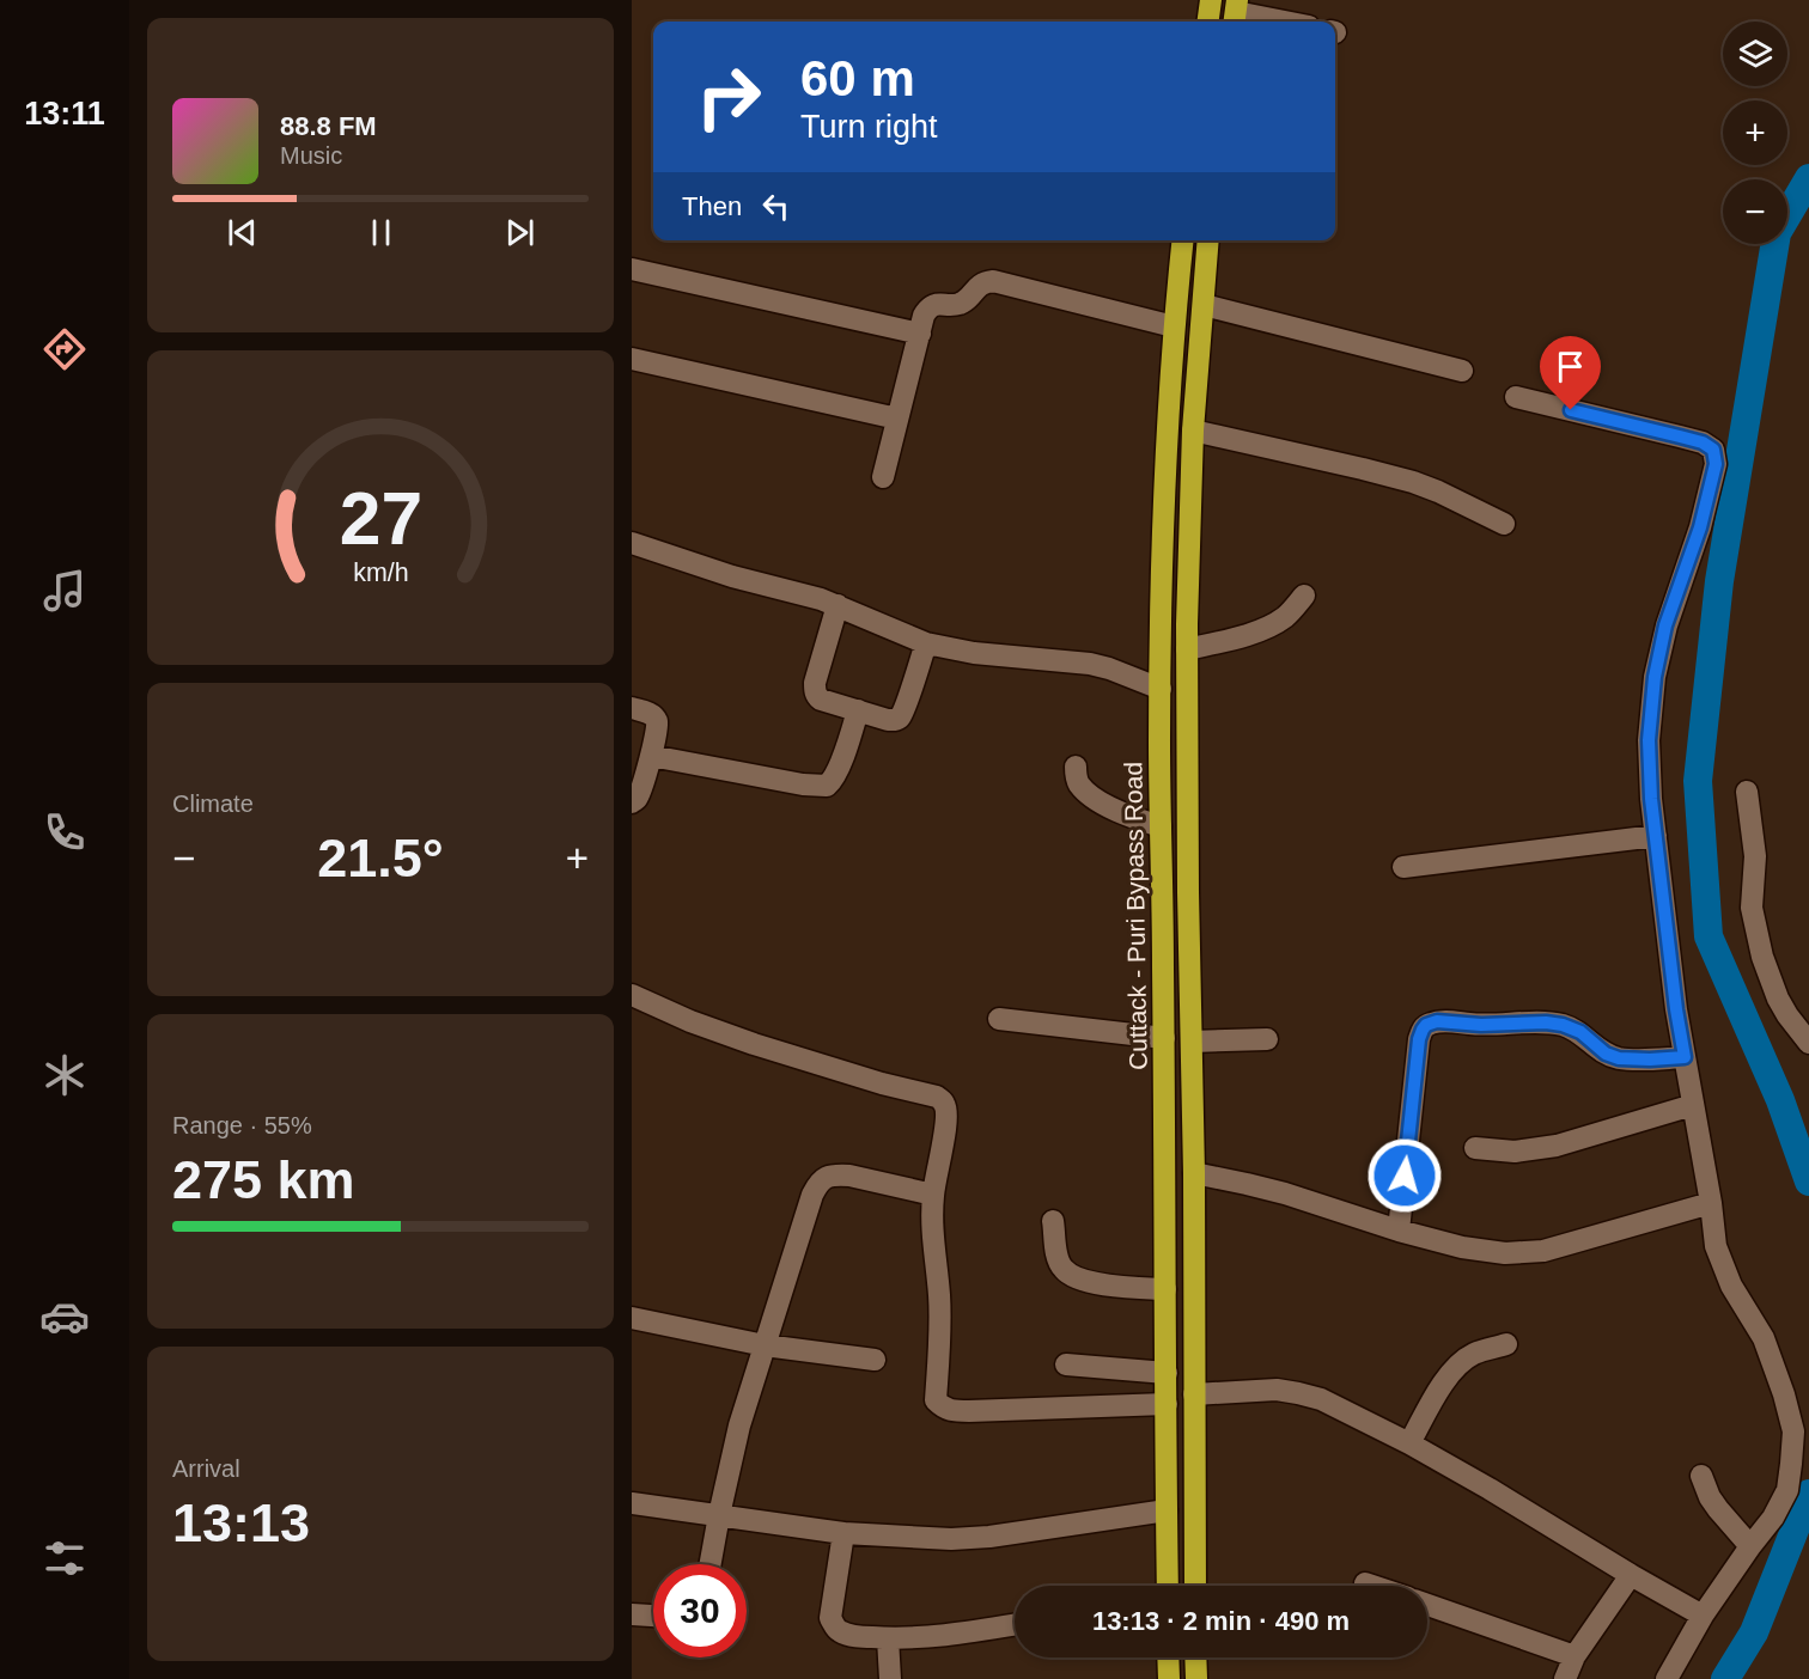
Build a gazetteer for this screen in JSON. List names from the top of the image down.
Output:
{
  "streets": {
    "highway": ["Cuttack - Puri Bypass Road"]
  },
  "page": {
    "tabs": "13:11",
    "map_buttons": ["+", "−"],
    "turn": ["60 m", "Turn right"],
    "song": ["88.8 FM", "Music"],
    "then": "Then",
    "tile": [
      "Climate",
      ["Range · 55%", "275 km"],
      ["Arrival", "13:13"]
    ],
    "heat": ["−", "21.5°", "+"],
    "limit": "30",
    "trip": "13:13 · 2 min · 490 m",
    "gauge": ["27", "km/h"]
  }
}
